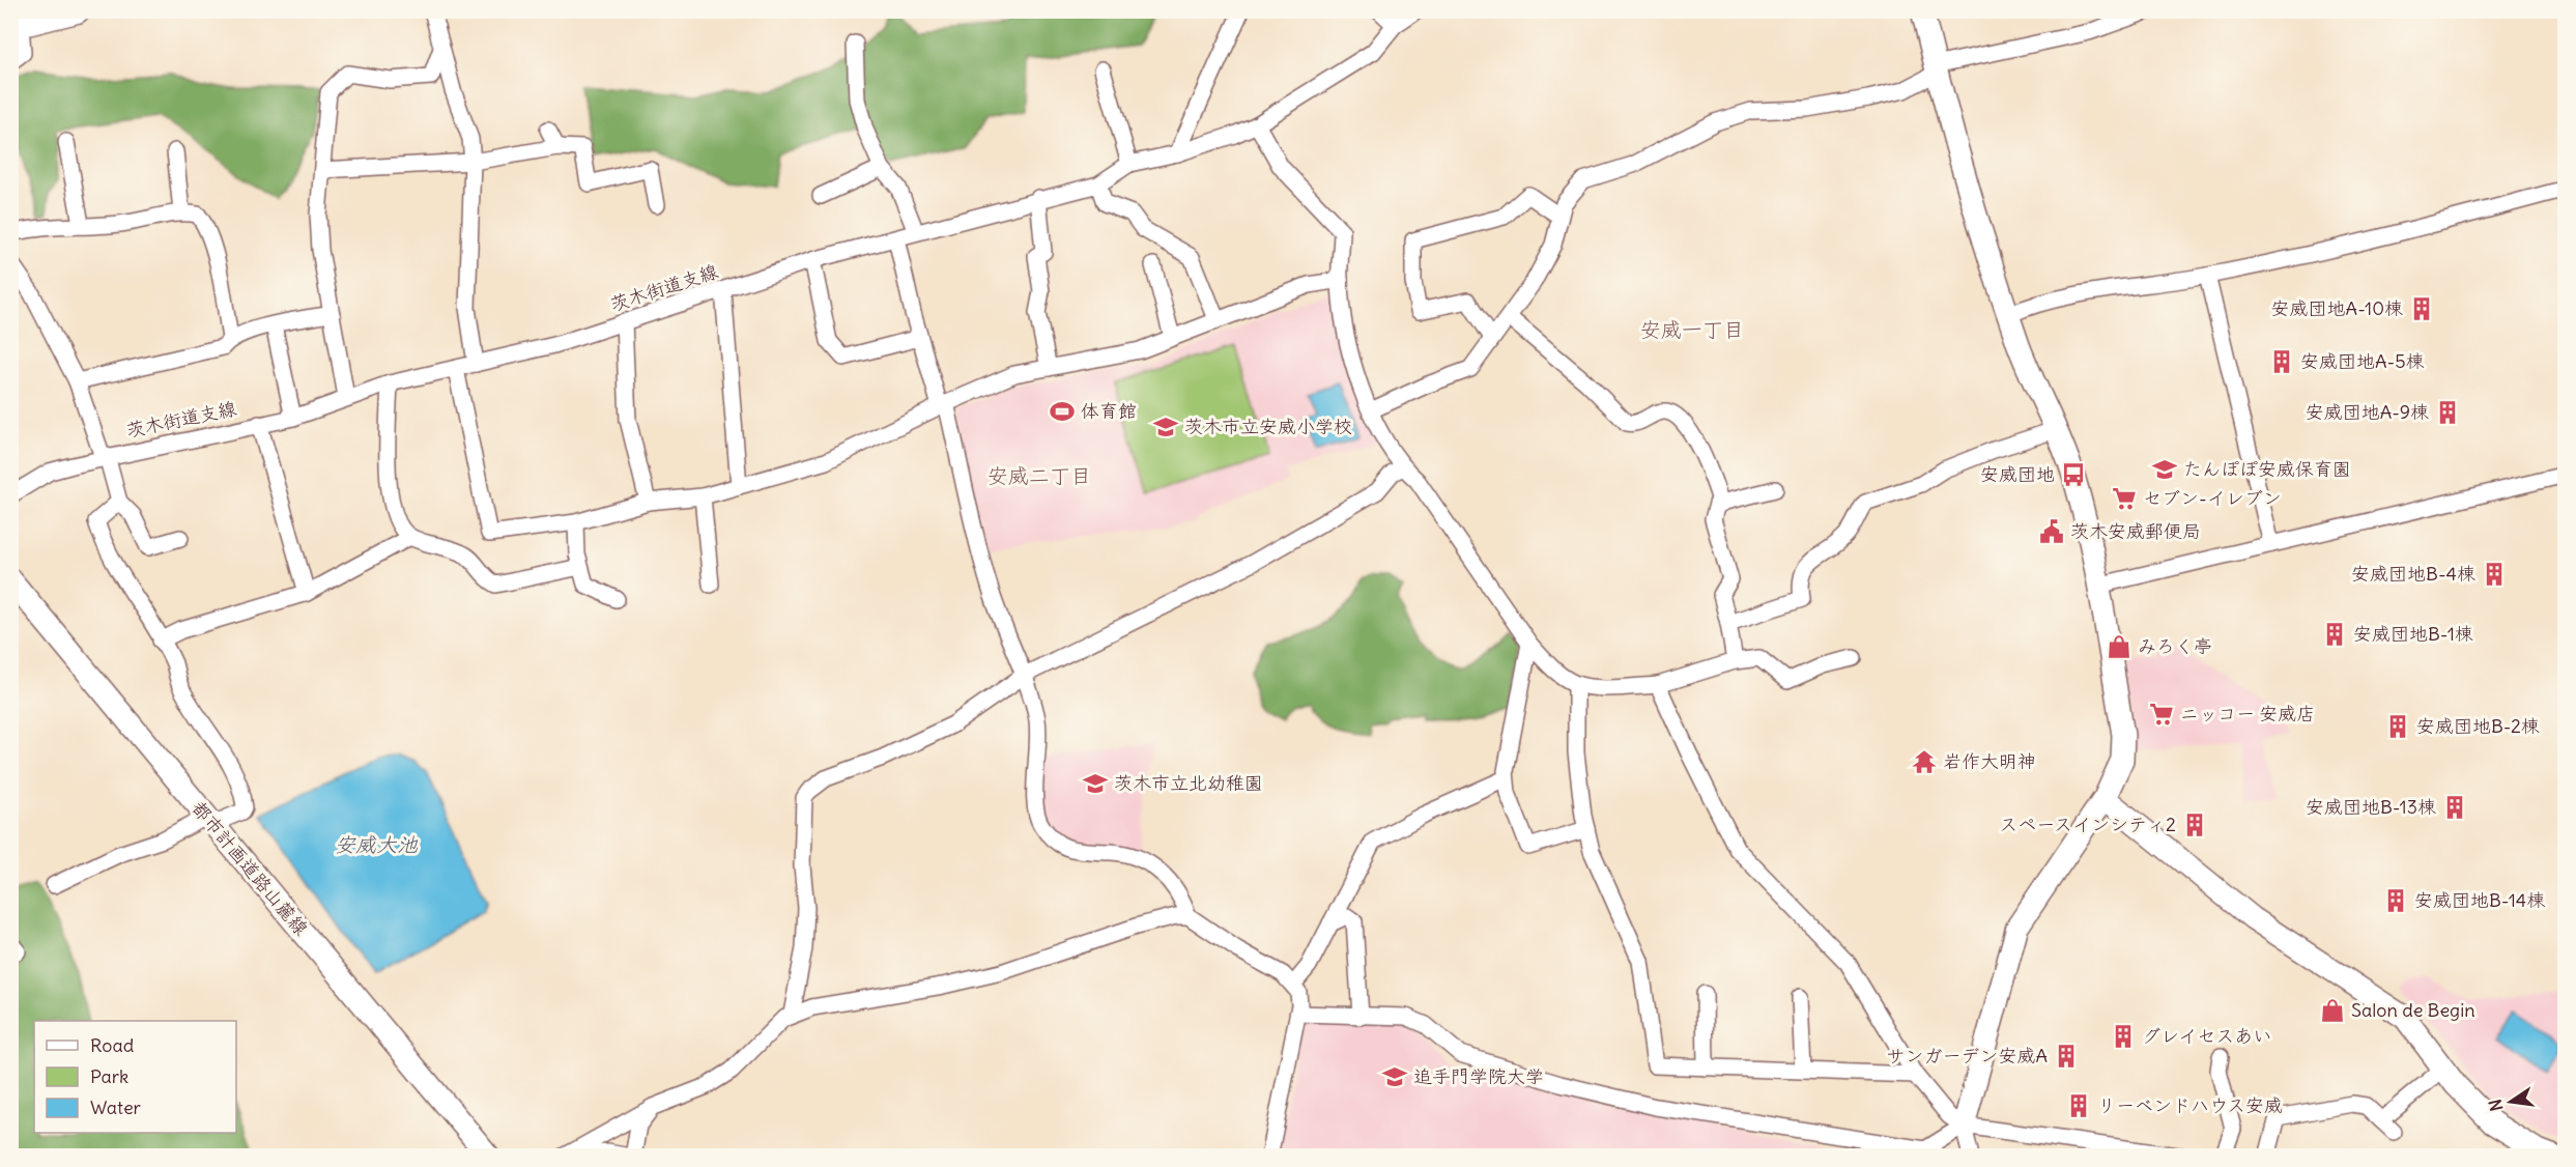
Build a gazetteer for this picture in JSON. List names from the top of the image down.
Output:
{
  "streets": {
    "street": ["茨木街道支線", "都市計画道路山麓線"]
  },
  "districts": ["安威一丁目", "安威二丁目"],
  "water": ["安威大池"],
  "places": {
    "building": [
      "安威団地A-10棟",
      "安威団地A-5棟",
      "安威団地A-9棟",
      "安威団地B-4棟",
      "安威団地B-1棟",
      "安威団地B-2棟",
      "安威団地B-13棟",
      "スペースインシティ2",
      "安威団地B-14棟",
      "グレイセスあい",
      "サンガーデン安威A",
      "リーベンドハウス安威"
    ],
    "sports": ["体育館"],
    "school or university": [
      "茨木市立安威小学校",
      "たんぽぽ安威保育園",
      "茨木市立北幼稚園",
      "追手門学院大学"
    ],
    "bus stop": ["安威団地"],
    "supermarket": ["セブン-イレブン", "ニッコー 安威店"],
    "public building": ["茨木安威郵便局"],
    "shop": ["みろく亭", "Salon de Begin"],
    "temple": ["岩作大明神"]
  },
  "legend": ["Road", "Park", "Water"],
  "north": "left"
}
